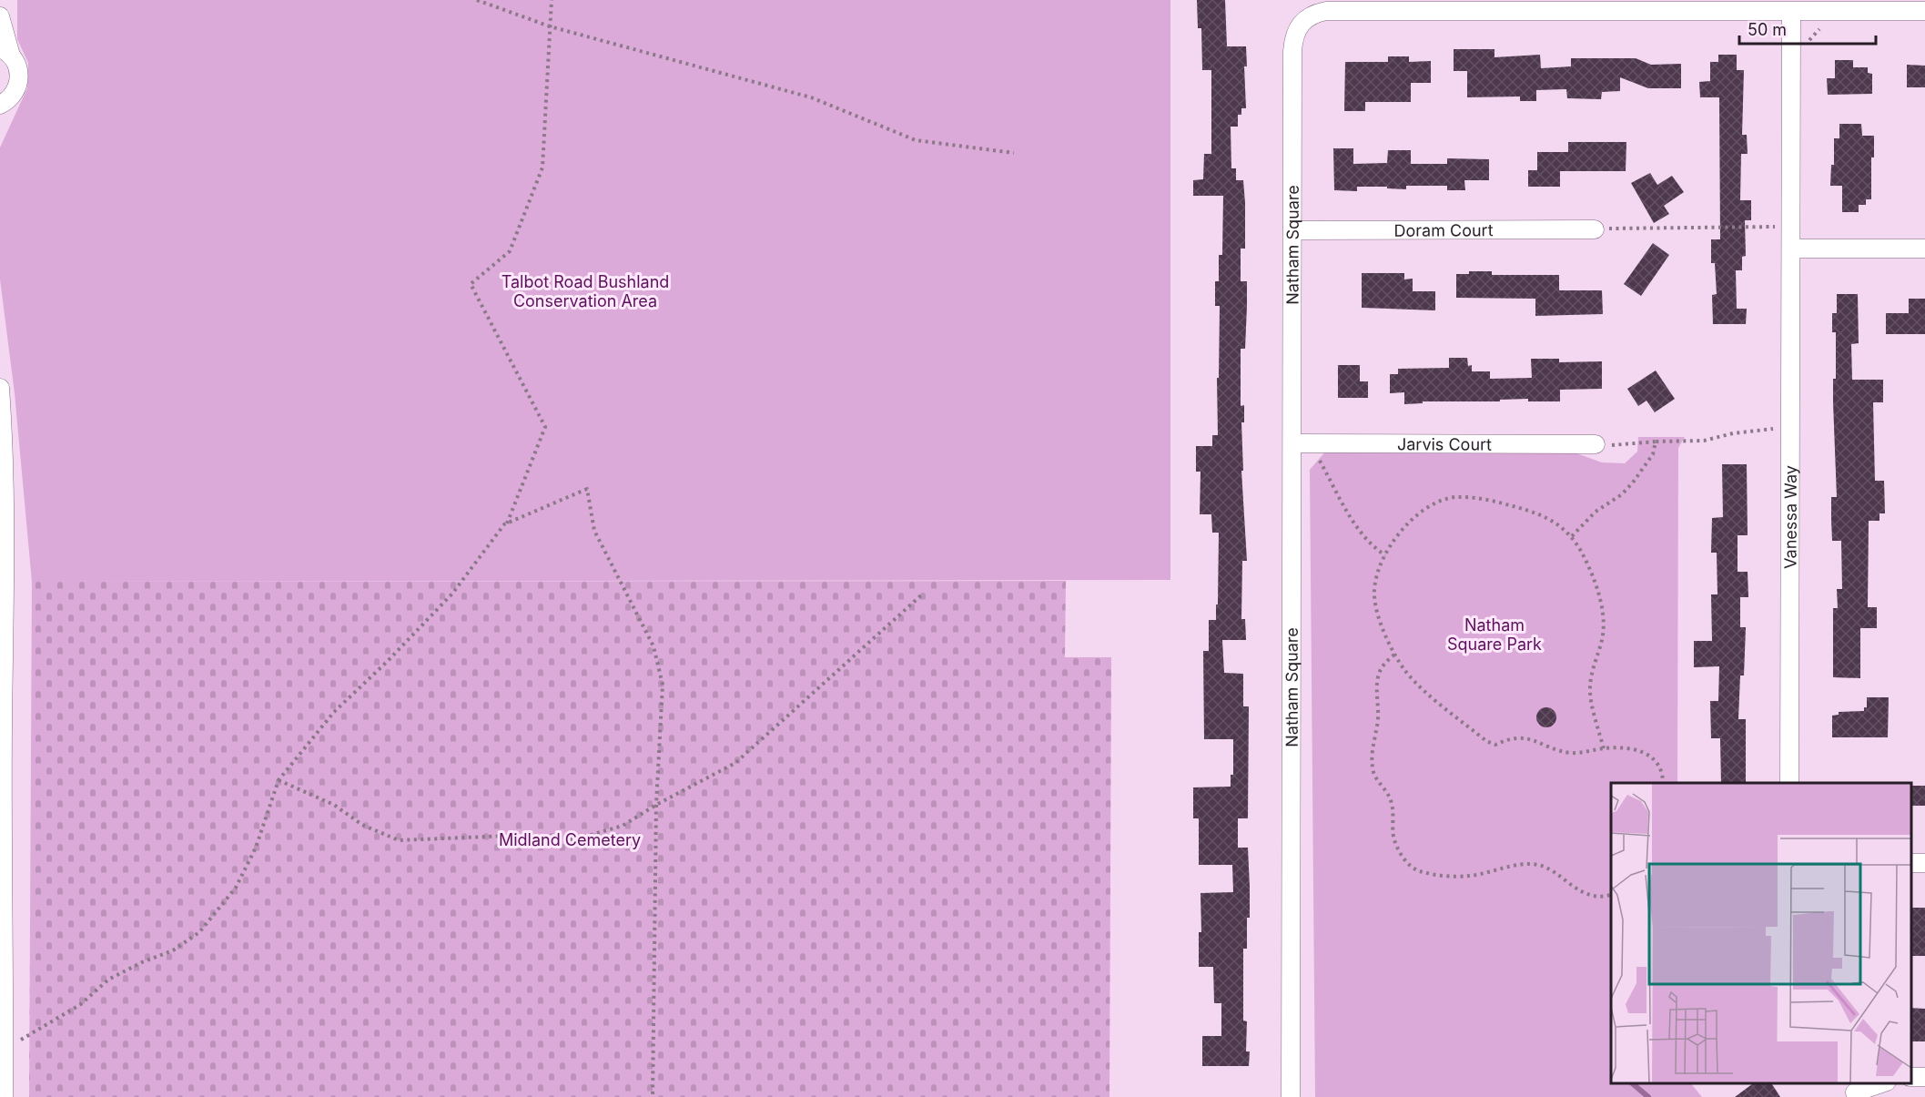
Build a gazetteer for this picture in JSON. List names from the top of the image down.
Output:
{
  "streets": {
    "street": [
      "Doram Court",
      "Natham Square",
      "Jarvis Court",
      "Vanessa Way"
    ]
  },
  "crossings": [
    ["Doram Court", "Natham Square"],
    ["Natham Square", "Jarvis Court"],
    ["Natham Square", "Vanessa Way"]
  ],
  "parks": ["Talbot Road Bushland Conservation Area", "Natham Square Park", "Midland Cemetery"],
  "scale_bar": "50 m"
}
